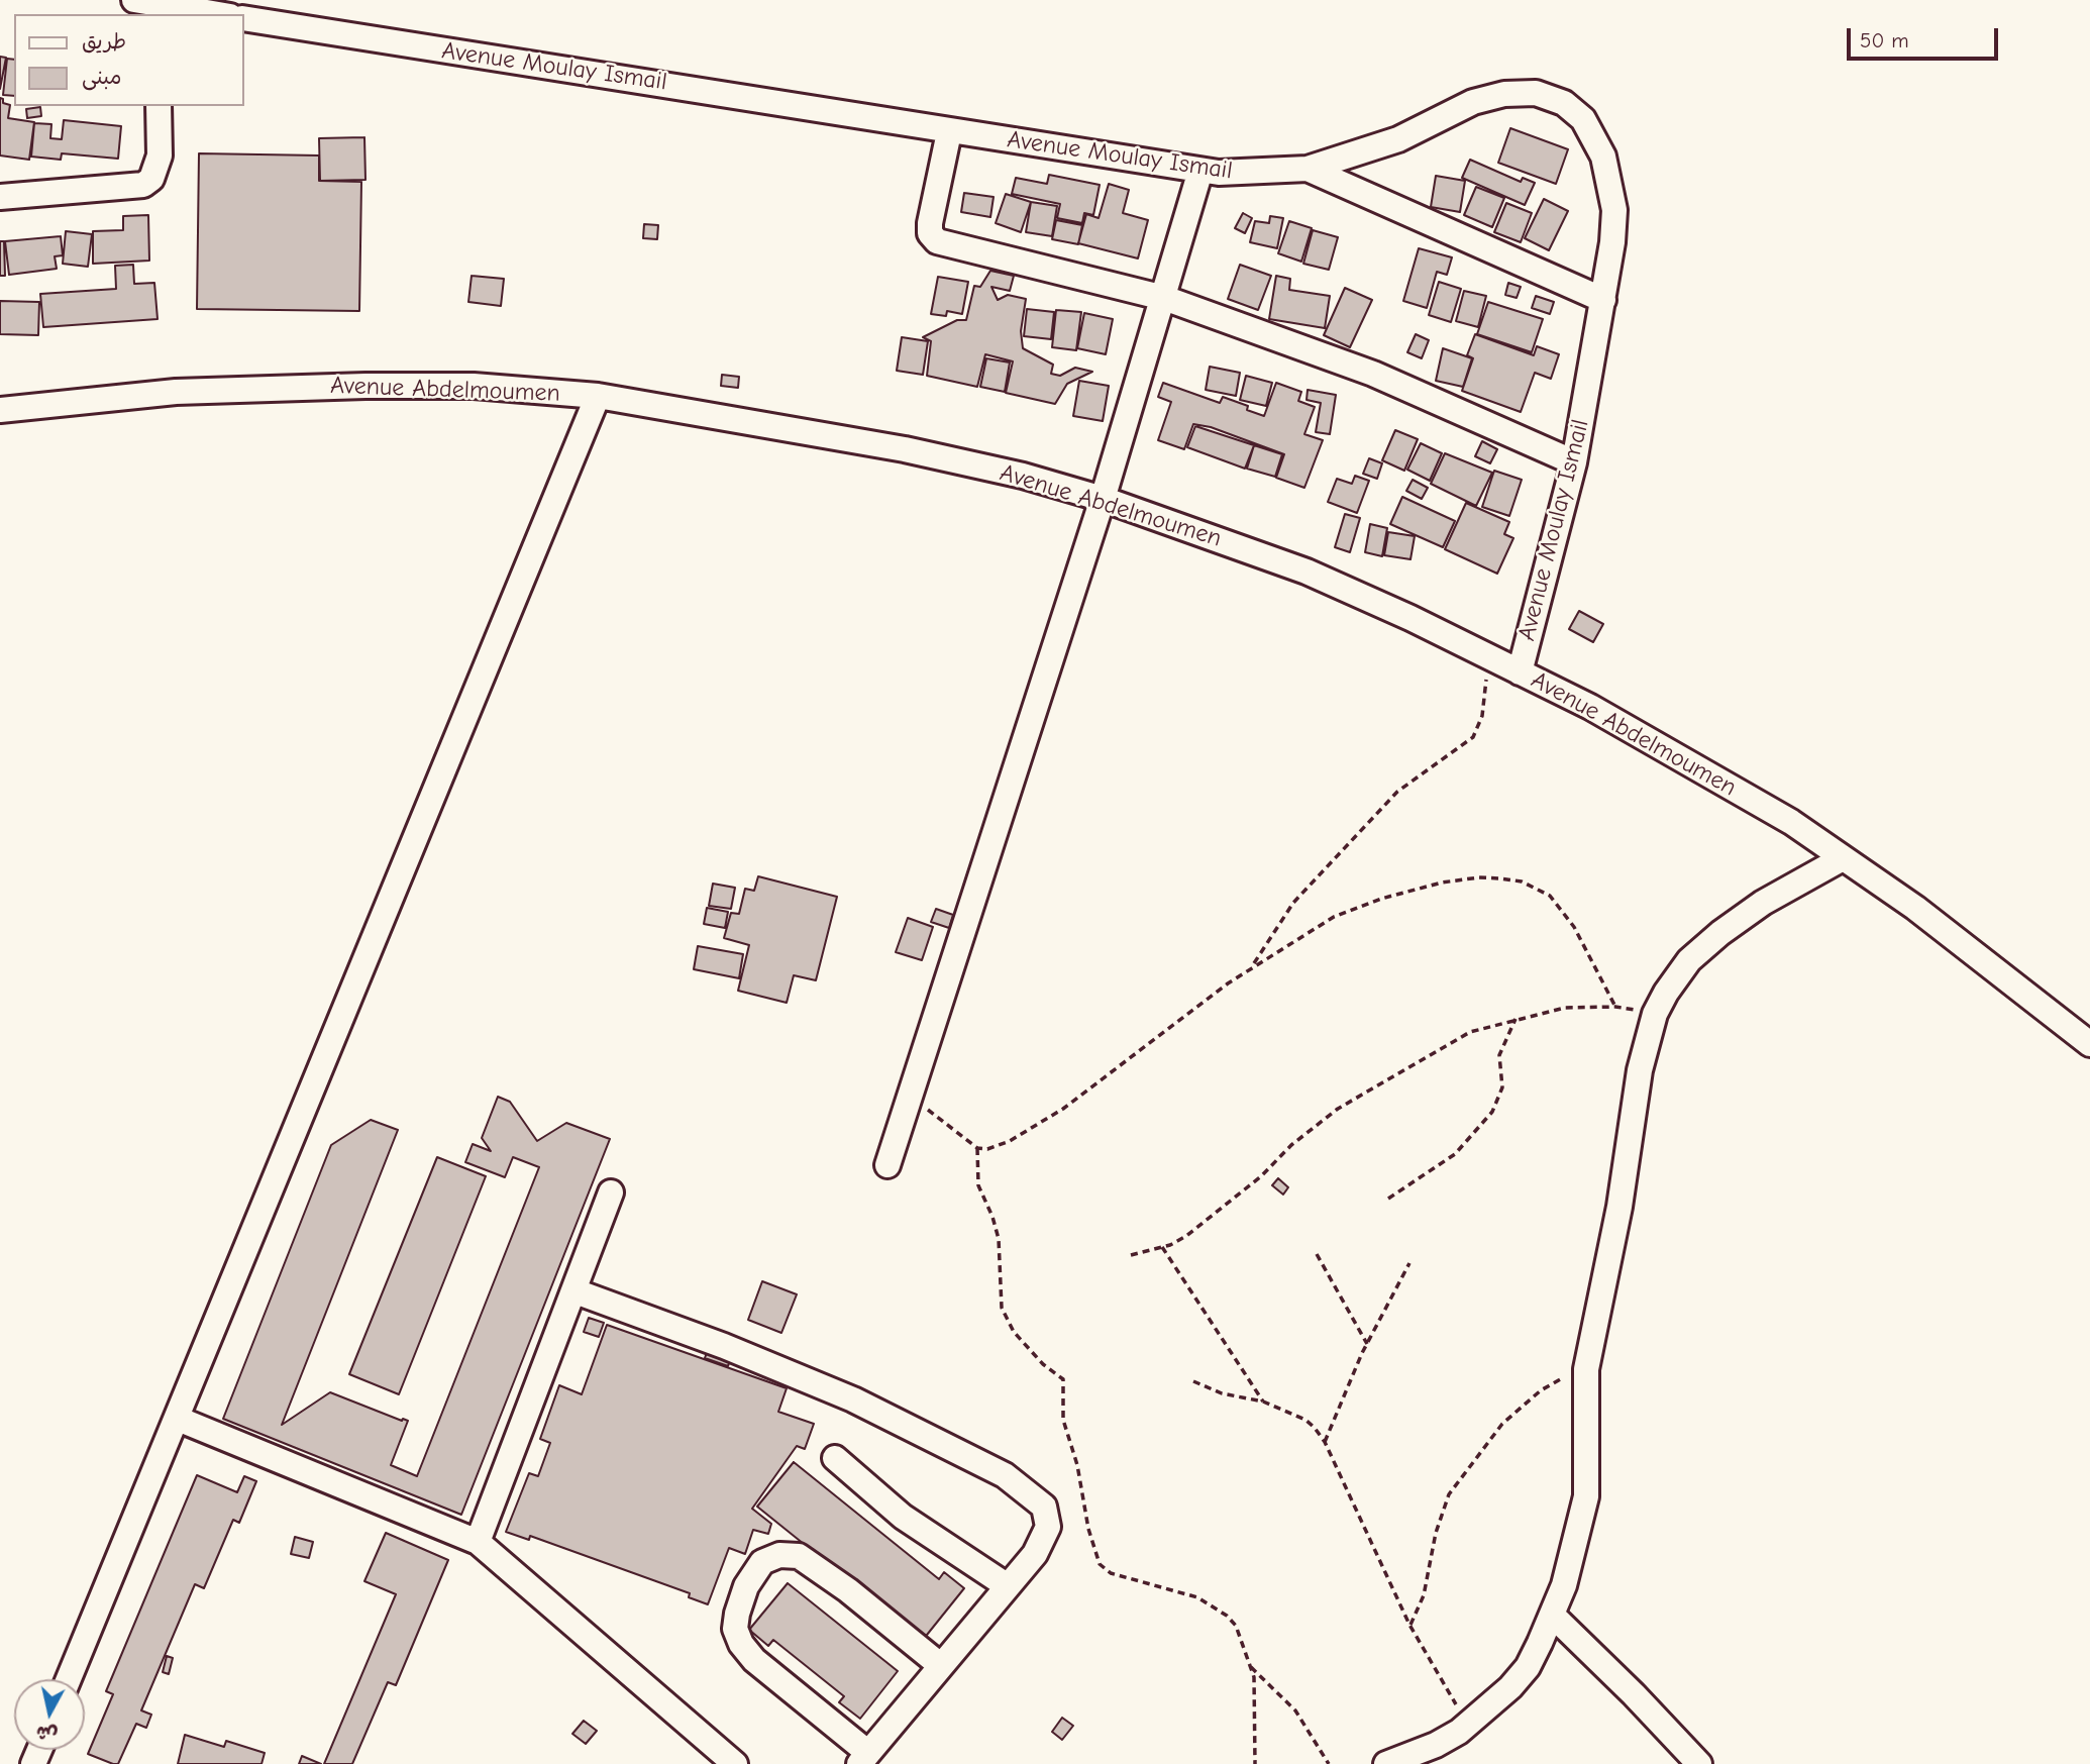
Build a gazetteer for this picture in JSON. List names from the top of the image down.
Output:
{
  "streets": {
    "street": ["Avenue Moulay Ismail", "Avenue Abdelmoumen"]
  },
  "crossings": [
    ["Avenue Moulay Ismail", "Avenue Abdelmoumen"]
  ],
  "legend": ["طريق", "مبنى"],
  "scale_bar": "50 m",
  "north": "bottom"
}
